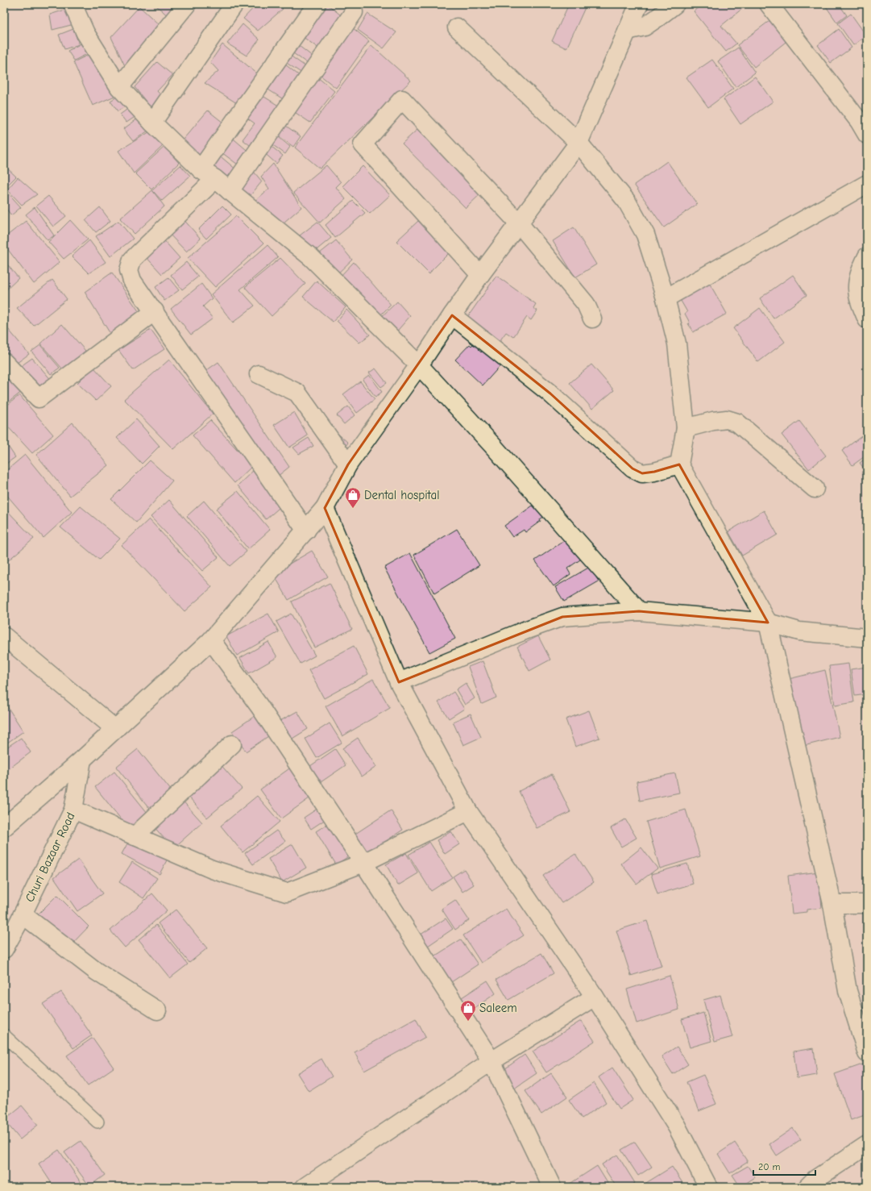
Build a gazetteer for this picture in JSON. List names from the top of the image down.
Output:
{
  "streets": {
    "street": ["Churi Bazaar Road"]
  },
  "places": {
    "shop": ["Dental hospital", "Saleem"]
  },
  "scale_bar": "20 m"
}
